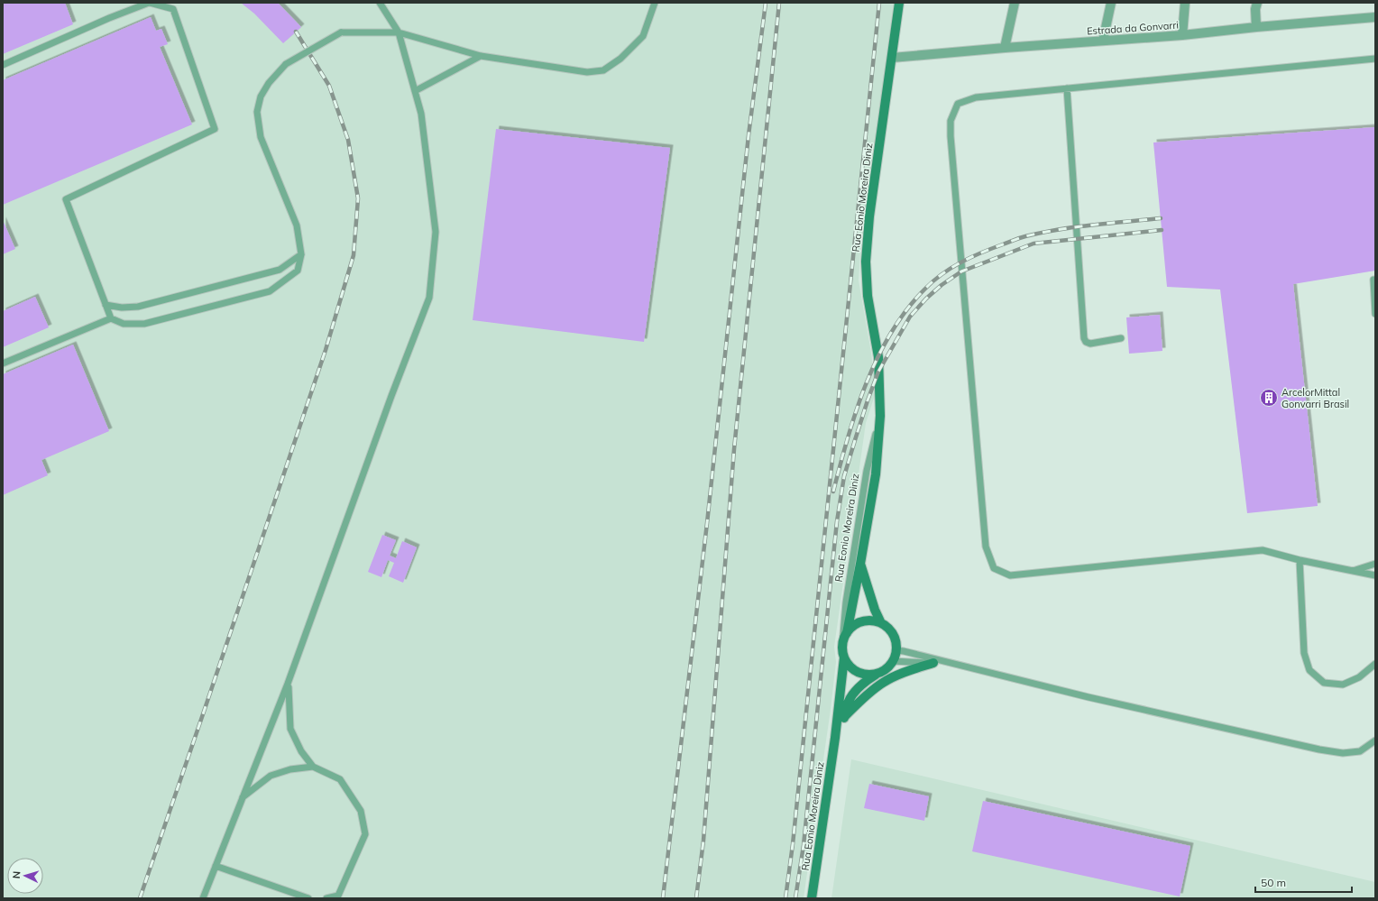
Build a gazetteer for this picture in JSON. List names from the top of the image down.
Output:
{
  "streets": {
    "main road": ["Rua Eonio Moreira Diniz"],
    "street": ["Estrada da Gonvarri"]
  },
  "crossings": [
    ["Estrada da Gonvarri", "Rua Eonio Moreira Diniz"]
  ],
  "places": {
    "building": ["ArcelorMittal Gonvarri Brasil"]
  },
  "scale_bar": "50 m",
  "north": "left"
}
